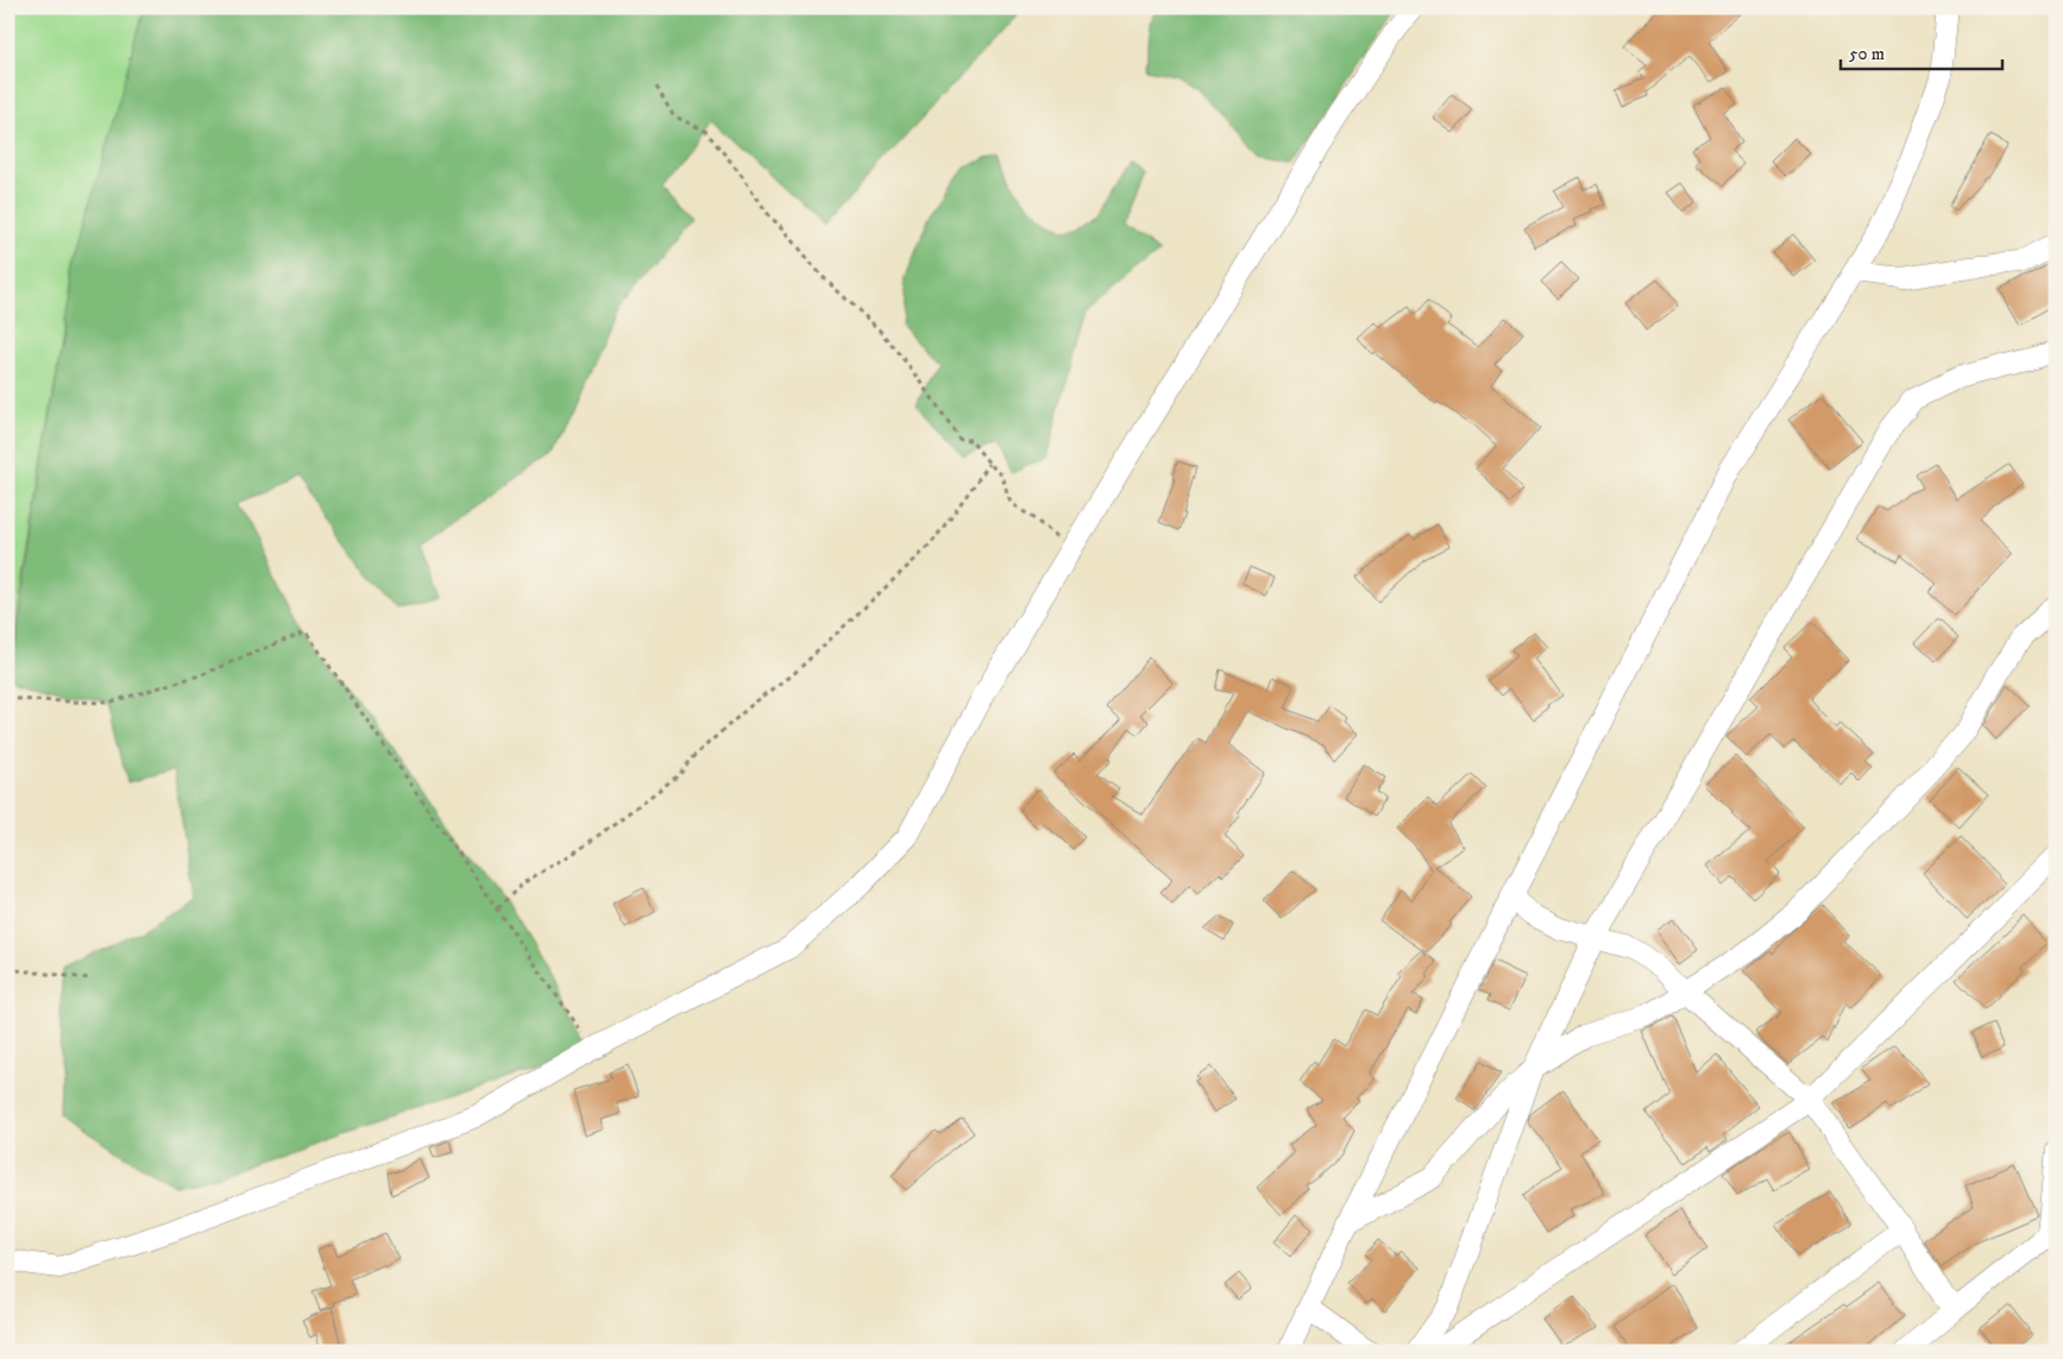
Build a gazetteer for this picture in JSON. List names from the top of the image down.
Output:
{
  "scale_bar": "50 m"
}
